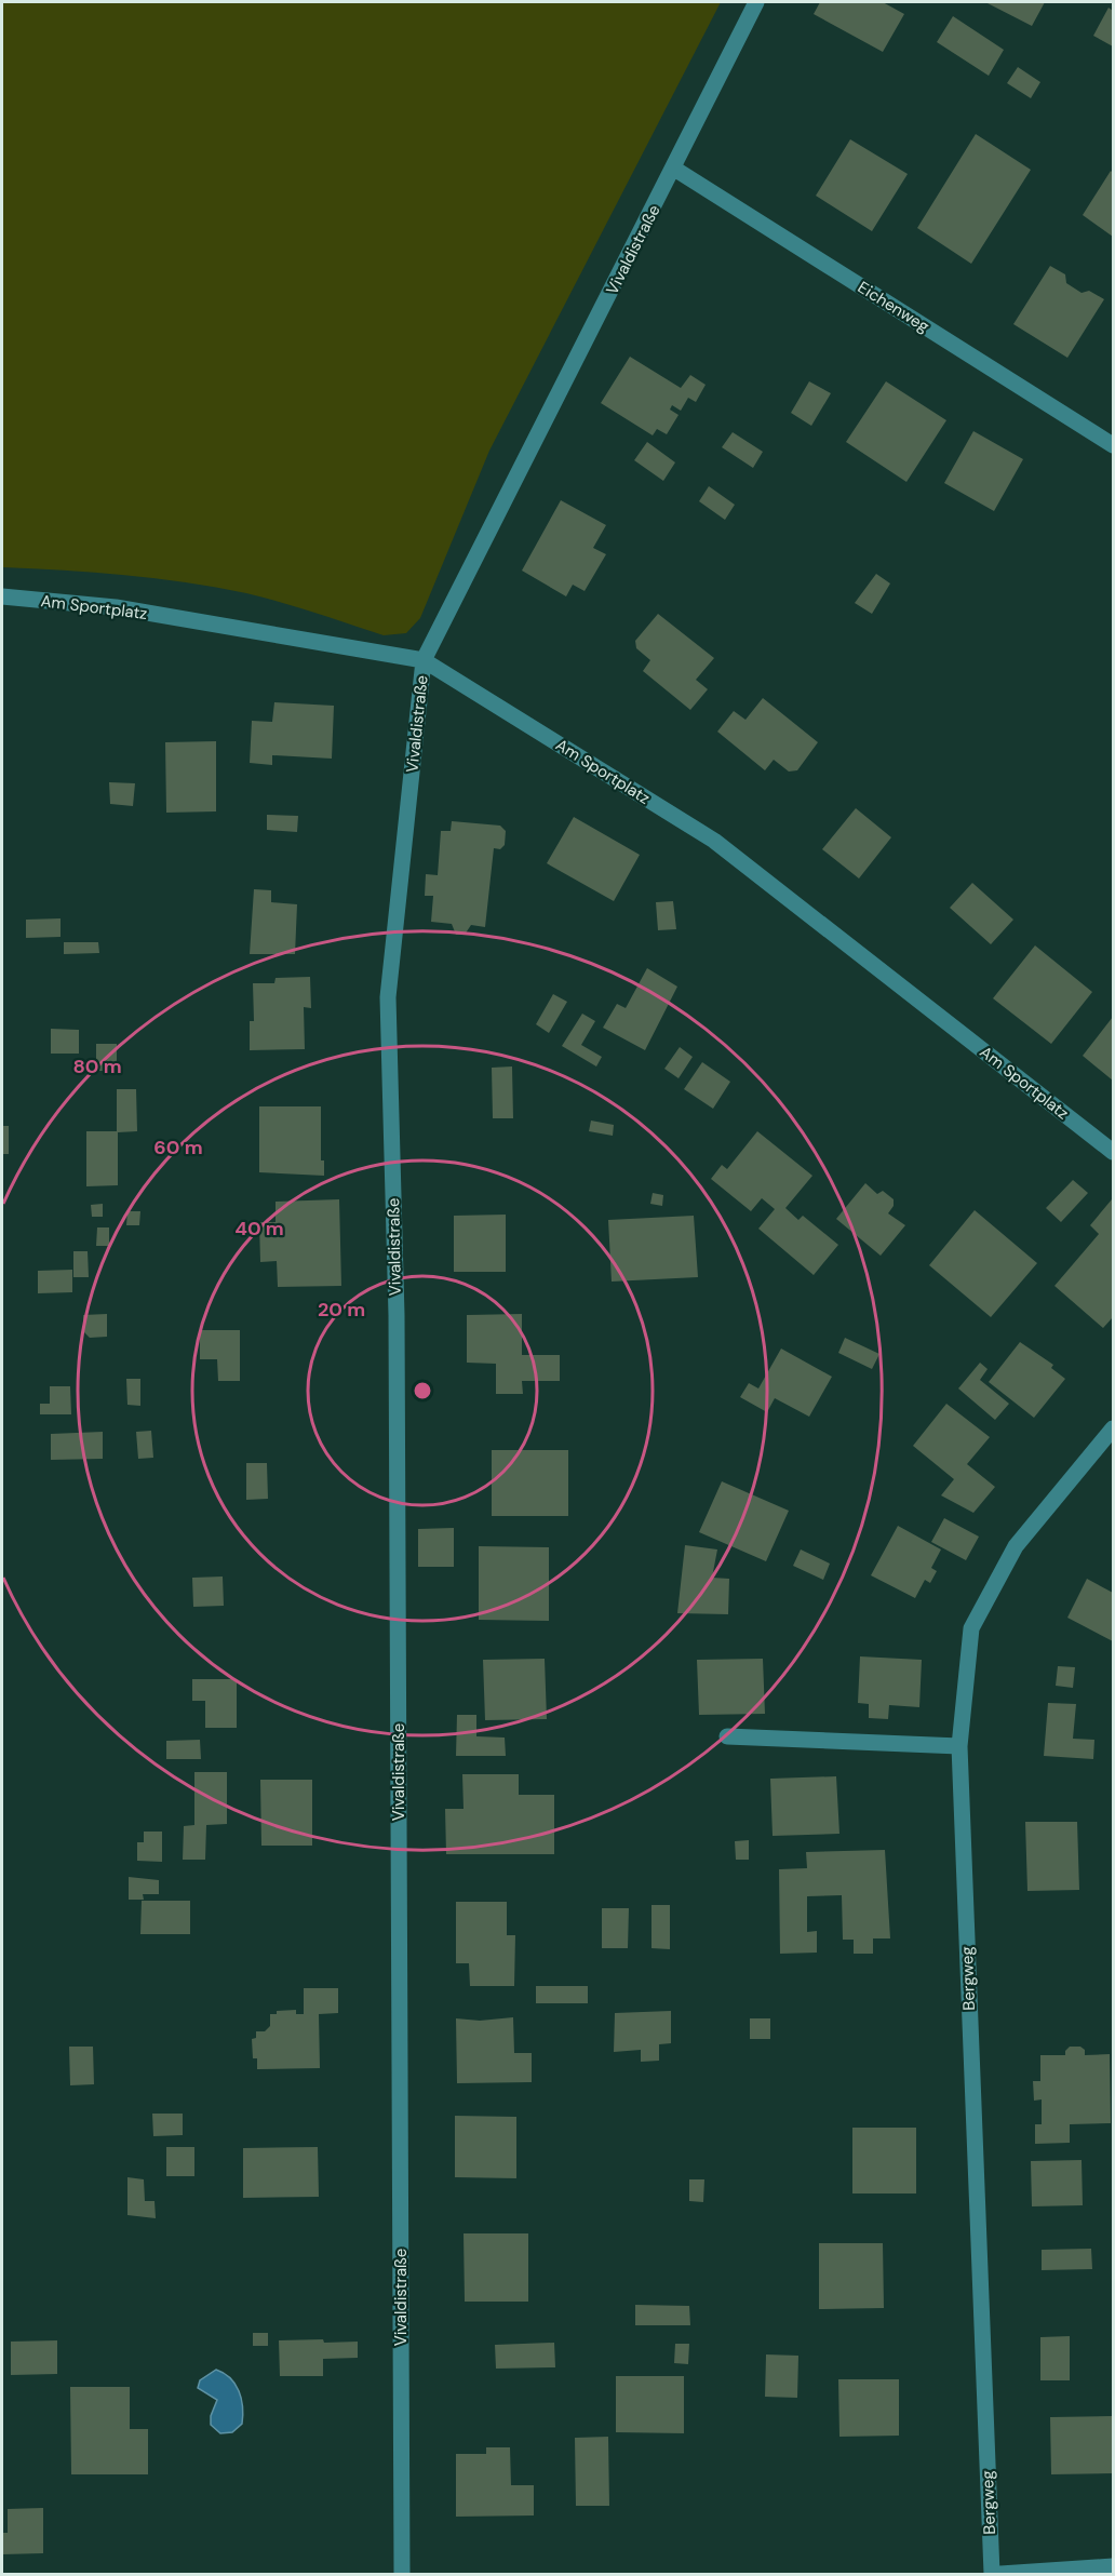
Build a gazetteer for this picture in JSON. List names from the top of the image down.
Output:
{
  "streets": {
    "street": [
      "Vivaldistraße",
      "Eichenweg",
      "Am Sportplatz",
      "Bergweg"
    ]
  },
  "crossings": [
    ["Vivaldistraße", "Eichenweg"],
    ["Vivaldistraße", "Am Sportplatz"]
  ],
  "rings": [
    "80 m",
    "60 m",
    "40 m",
    "20 m"
  ]
}
